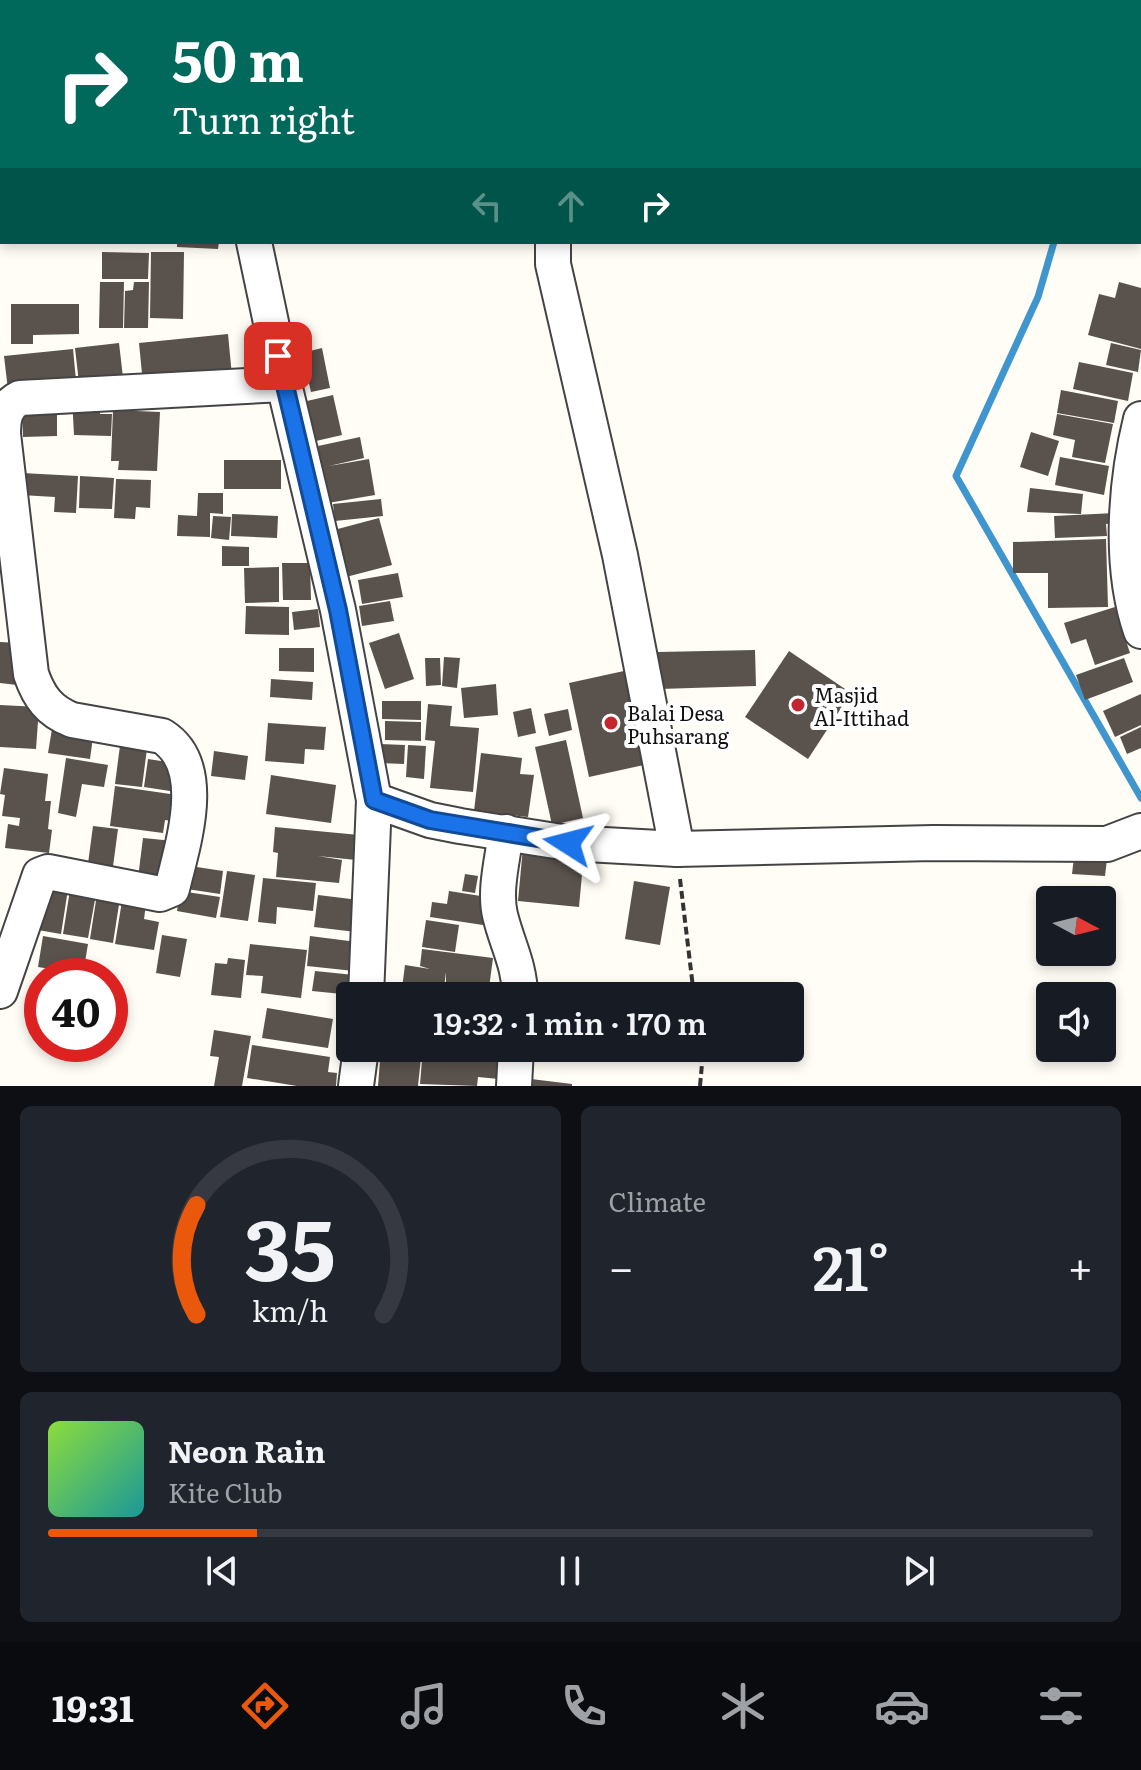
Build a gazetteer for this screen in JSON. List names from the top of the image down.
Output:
{
  "places": ["Masjid Al-Ittihad", "Balai Desa Puhsarang"],
  "north": "right",
  "page": {
    "turn": ["50 m", "Turn right"],
    "limit": "40",
    "trip": "19:32 · 1 min · 170 m",
    "tile": "Climate",
    "heat": ["−", "21°", "+"],
    "song": ["Neon Rain", "Kite Club"],
    "tabs": "19:31",
    "gauge": ["35", "km/h"]
  }
}
